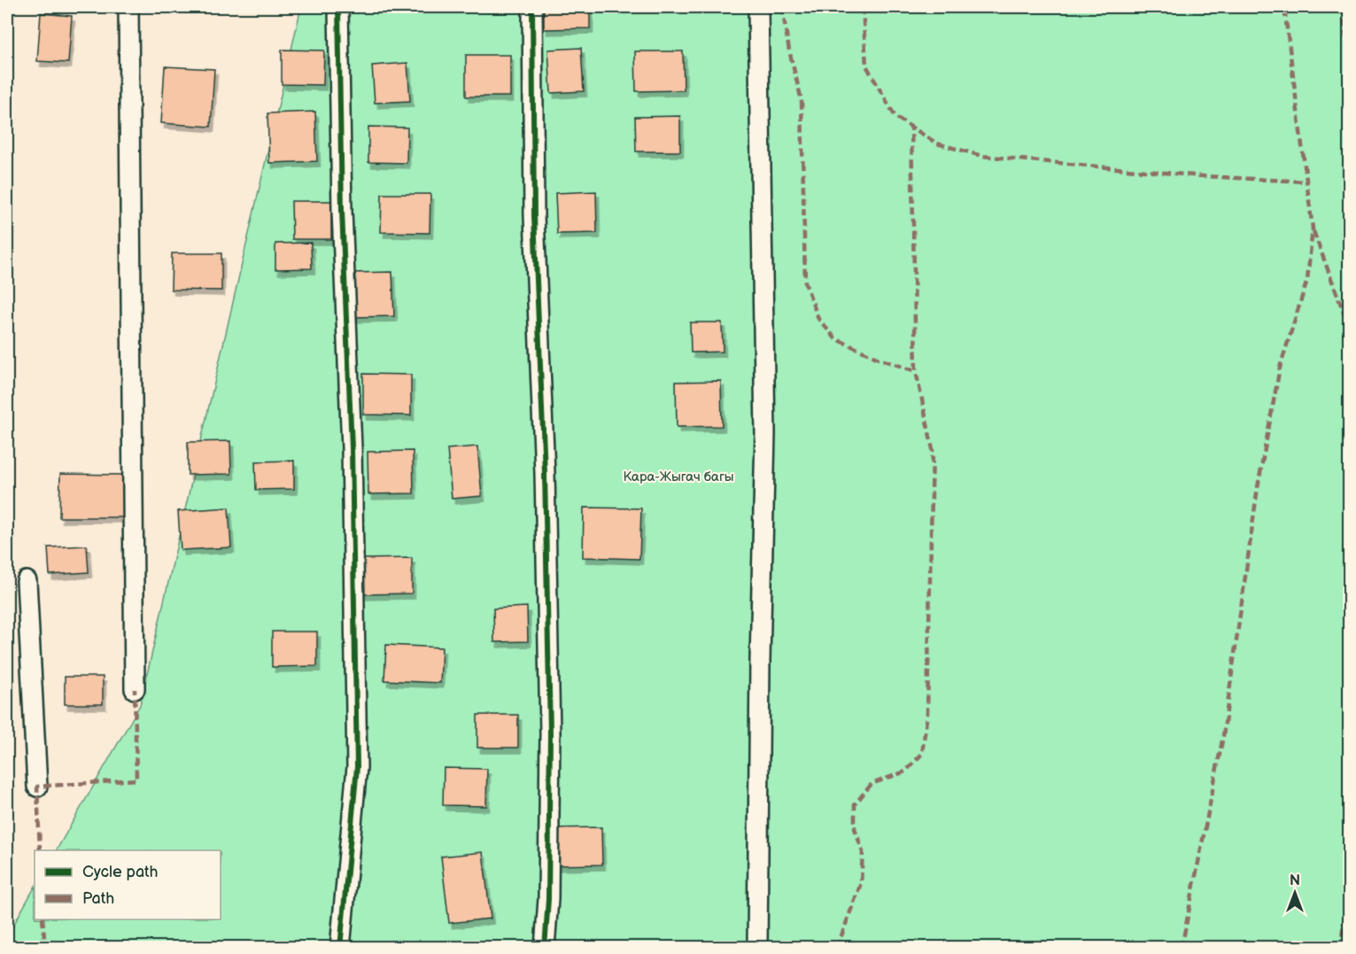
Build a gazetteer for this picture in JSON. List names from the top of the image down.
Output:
{
  "parks": ["Кара-Жыгач багы"],
  "legend": ["Cycle path", "Path"],
  "north": "top"
}
